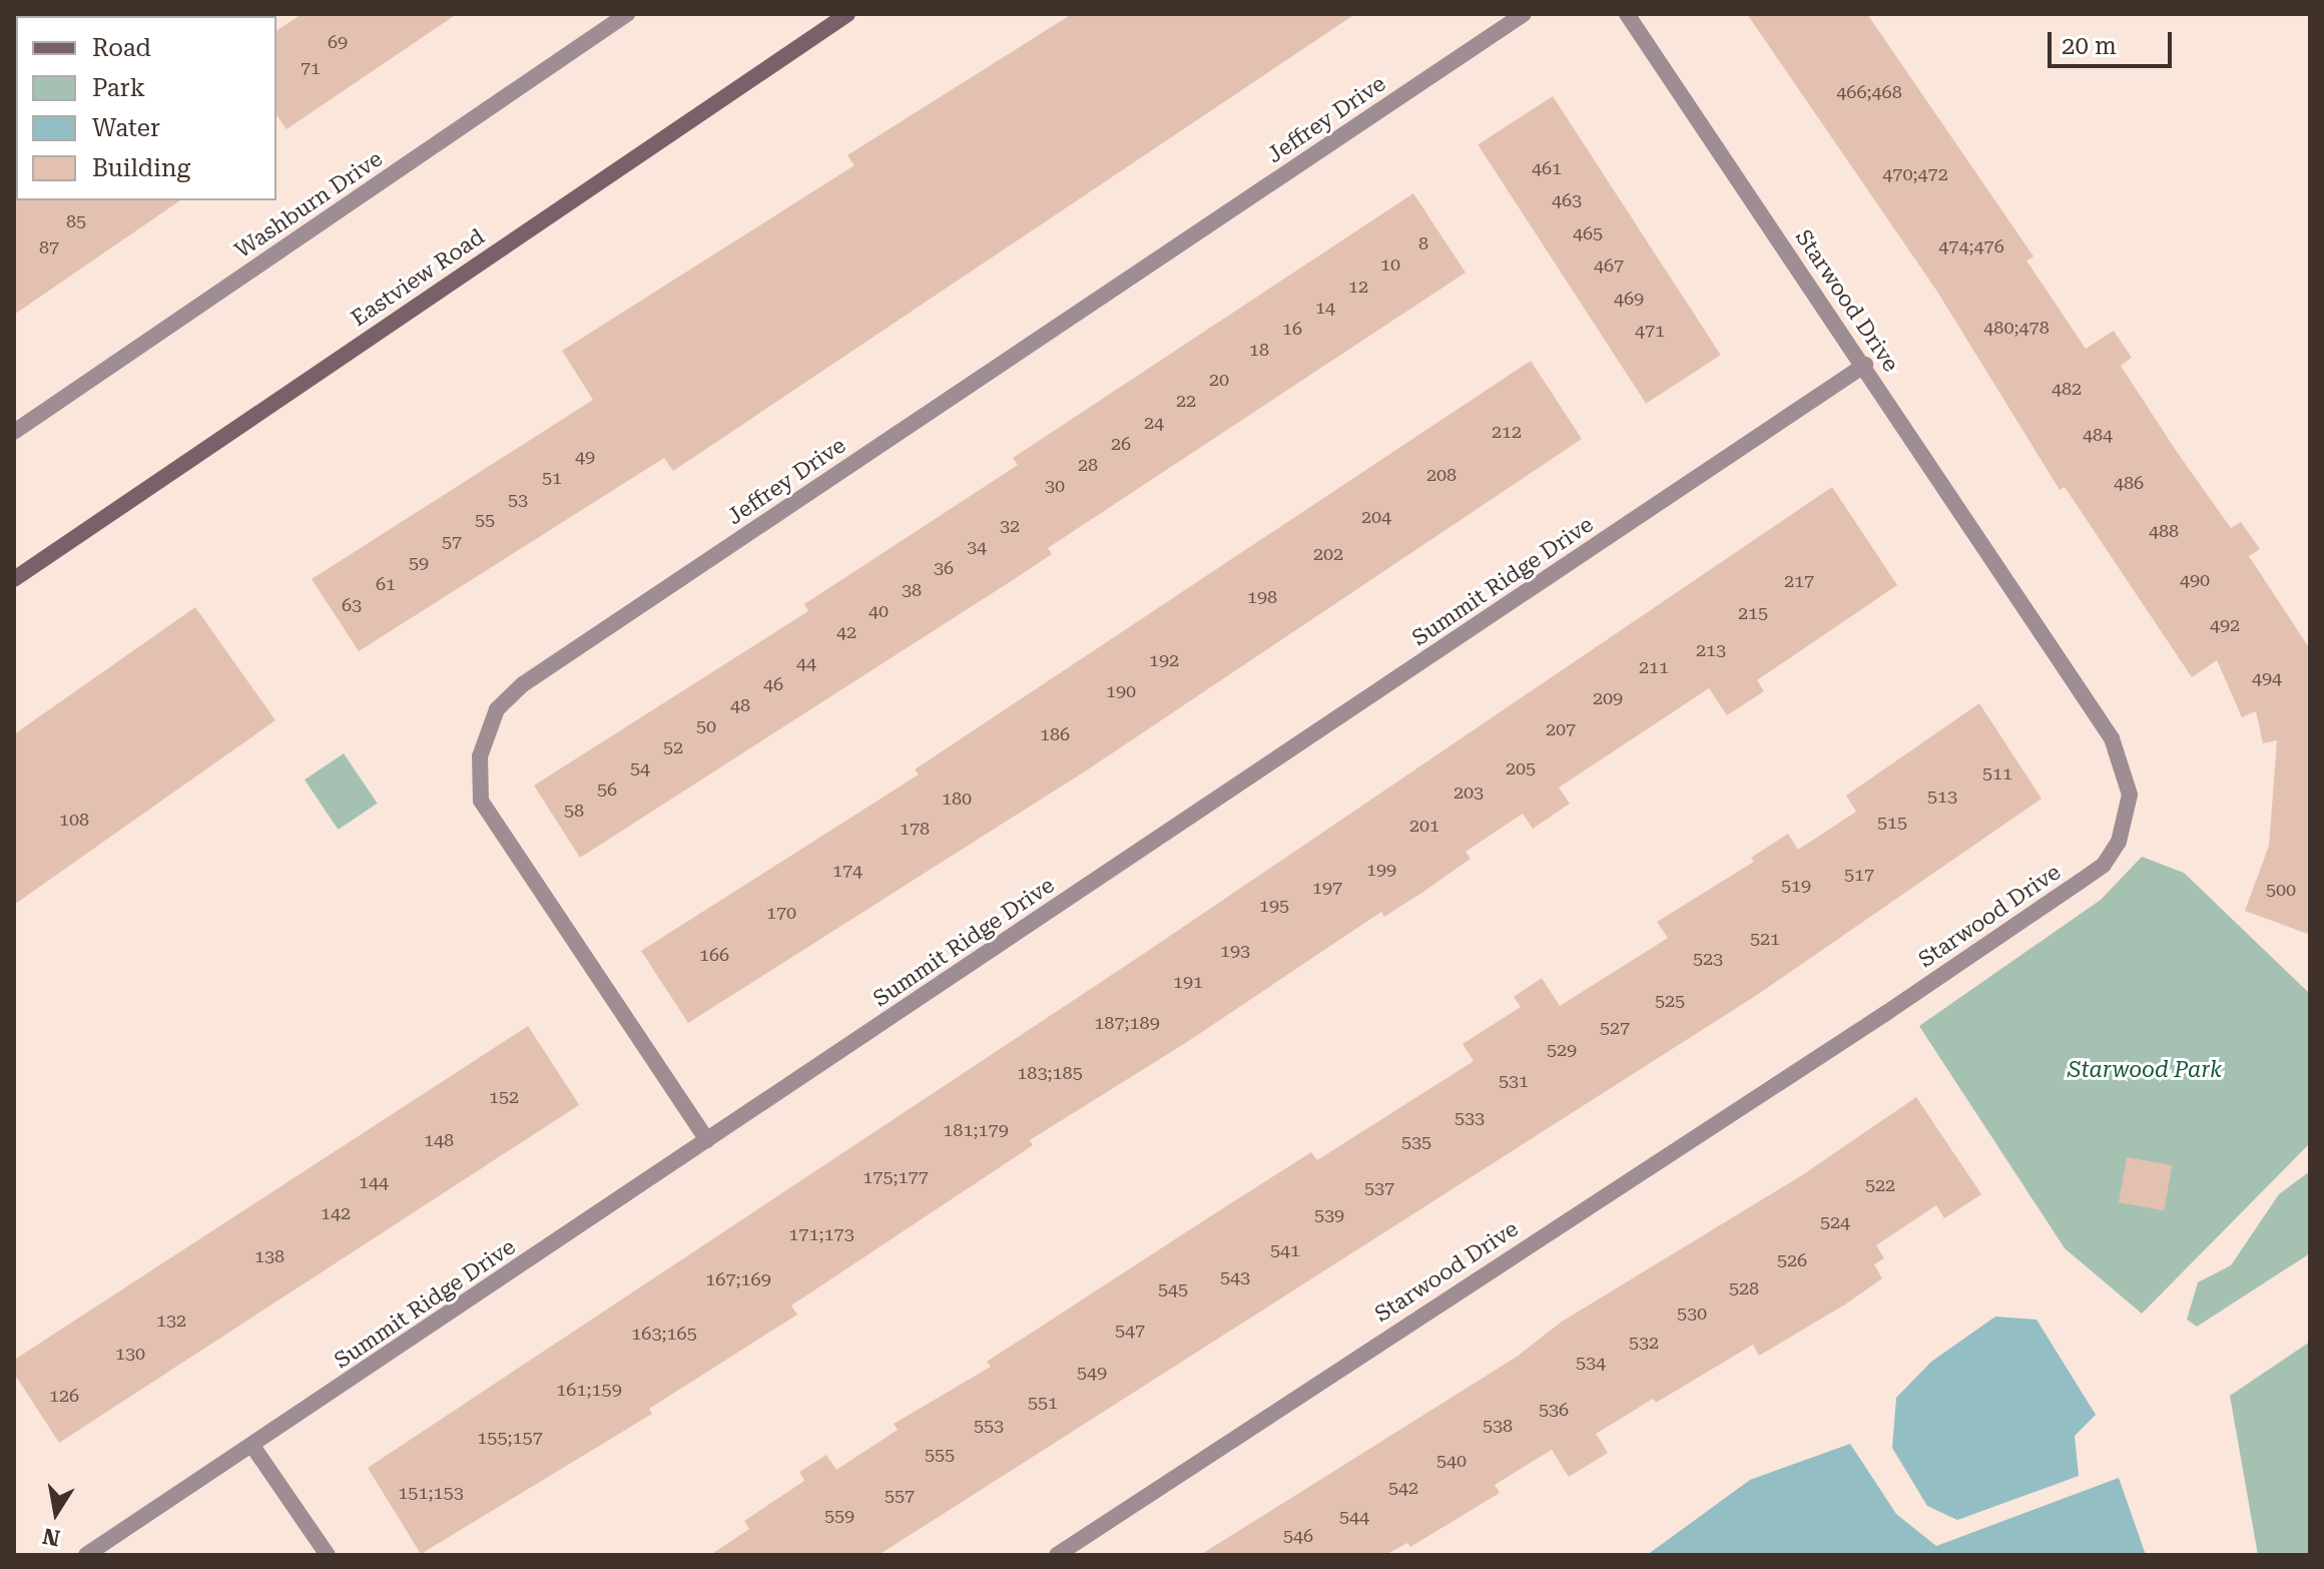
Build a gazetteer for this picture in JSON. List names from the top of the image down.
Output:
{
  "streets": {
    "street": [
      "Jeffrey Drive",
      "Washburn Drive",
      "Eastview Road",
      "Starwood Drive",
      "Summit Ridge Drive"
    ]
  },
  "crossings": [
    ["Jeffrey Drive", "Summit Ridge Drive"],
    ["Starwood Drive", "Summit Ridge Drive"]
  ],
  "parks": ["Starwood Park"],
  "house_numbers": [
    "69",
    "71",
    "466;468",
    "461",
    "470;472",
    "463",
    "85",
    "465",
    "8",
    "474;476",
    "87",
    "10",
    "467",
    "12",
    "469",
    "14",
    "480;478",
    "16",
    "471",
    "18",
    "20",
    "482",
    "22",
    "24",
    "212",
    "484",
    "26",
    "49",
    "28",
    "208",
    "51",
    "486",
    "30",
    "53",
    "204",
    "55",
    "32",
    "488",
    "57",
    "34",
    "202",
    "59",
    "36",
    "490",
    "217",
    "61",
    "38",
    "198",
    "63",
    "40",
    "215",
    "492",
    "42",
    "213",
    "192",
    "44",
    "211",
    "494",
    "46",
    "190",
    "209",
    "48",
    "50",
    "207",
    "186",
    "52",
    "54",
    "205",
    "511",
    "56",
    "203",
    "513",
    "180",
    "58",
    "108",
    "515",
    "201",
    "178",
    "199",
    "174",
    "517",
    "519",
    "197",
    "500",
    "195",
    "170",
    "521",
    "193",
    "166",
    "523",
    "191",
    "525",
    "187;189",
    "527",
    "529",
    "183;185",
    "531",
    "152",
    "533",
    "181;179",
    "148",
    "535",
    "175;177",
    "144",
    "522",
    "537",
    "142",
    "539",
    "524",
    "171;173",
    "541",
    "138",
    "526",
    "543",
    "167;169",
    "528",
    "545",
    "530",
    "132",
    "547",
    "163;165",
    "532",
    "130",
    "534",
    "549",
    "161;159",
    "126",
    "551",
    "536",
    "553",
    "538",
    "155;157",
    "555",
    "540",
    "542",
    "151;153",
    "557",
    "559",
    "544",
    "546"
  ],
  "legend": [
    "Road",
    "Park",
    "Water",
    "Building"
  ],
  "scale_bar": "20 m",
  "north": "bottom"
}
